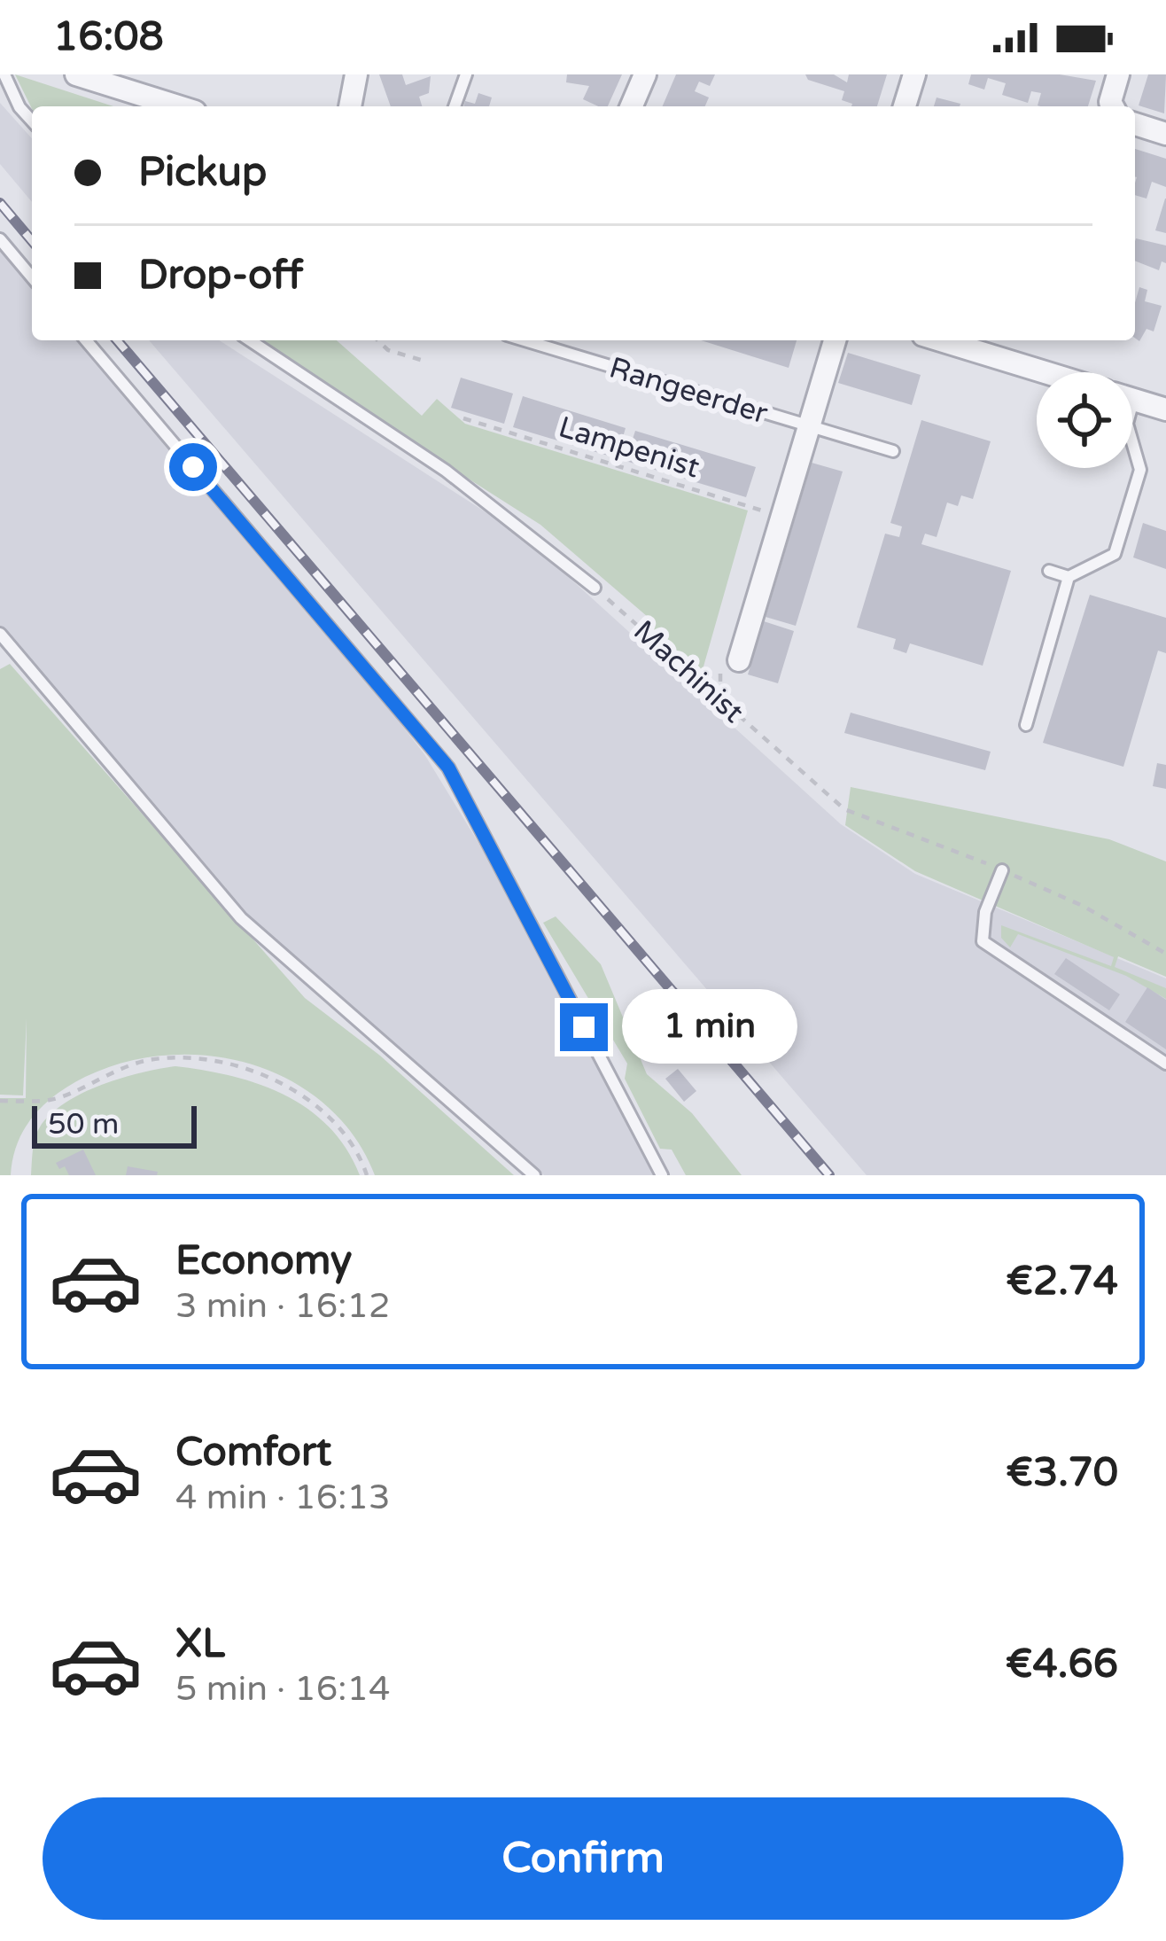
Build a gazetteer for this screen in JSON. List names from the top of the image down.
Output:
{
  "streets": {
    "street": ["Rangeerder"],
    "path": ["Lampenist", "Machinist"]
  },
  "crossings": [
    ["Rangeerder", "Lampenist"]
  ],
  "scale_bar": "50 m",
  "page": {
    "status": "16:08",
    "banner": ["Pickup", "Drop-off"],
    "bubble": "1 min",
    "scale": "50 m",
    "list": [
      {
        "name": "Economy",
        "note": "3 min · 16:12",
        "value": "€2.74"
      },
      {
        "name": "Comfort",
        "note": "4 min · 16:13",
        "value": "€3.70"
      },
      {
        "name": "XL",
        "note": "5 min · 16:14",
        "value": "€4.66"
      }
    ],
    "buttons": "Confirm"
  }
}
